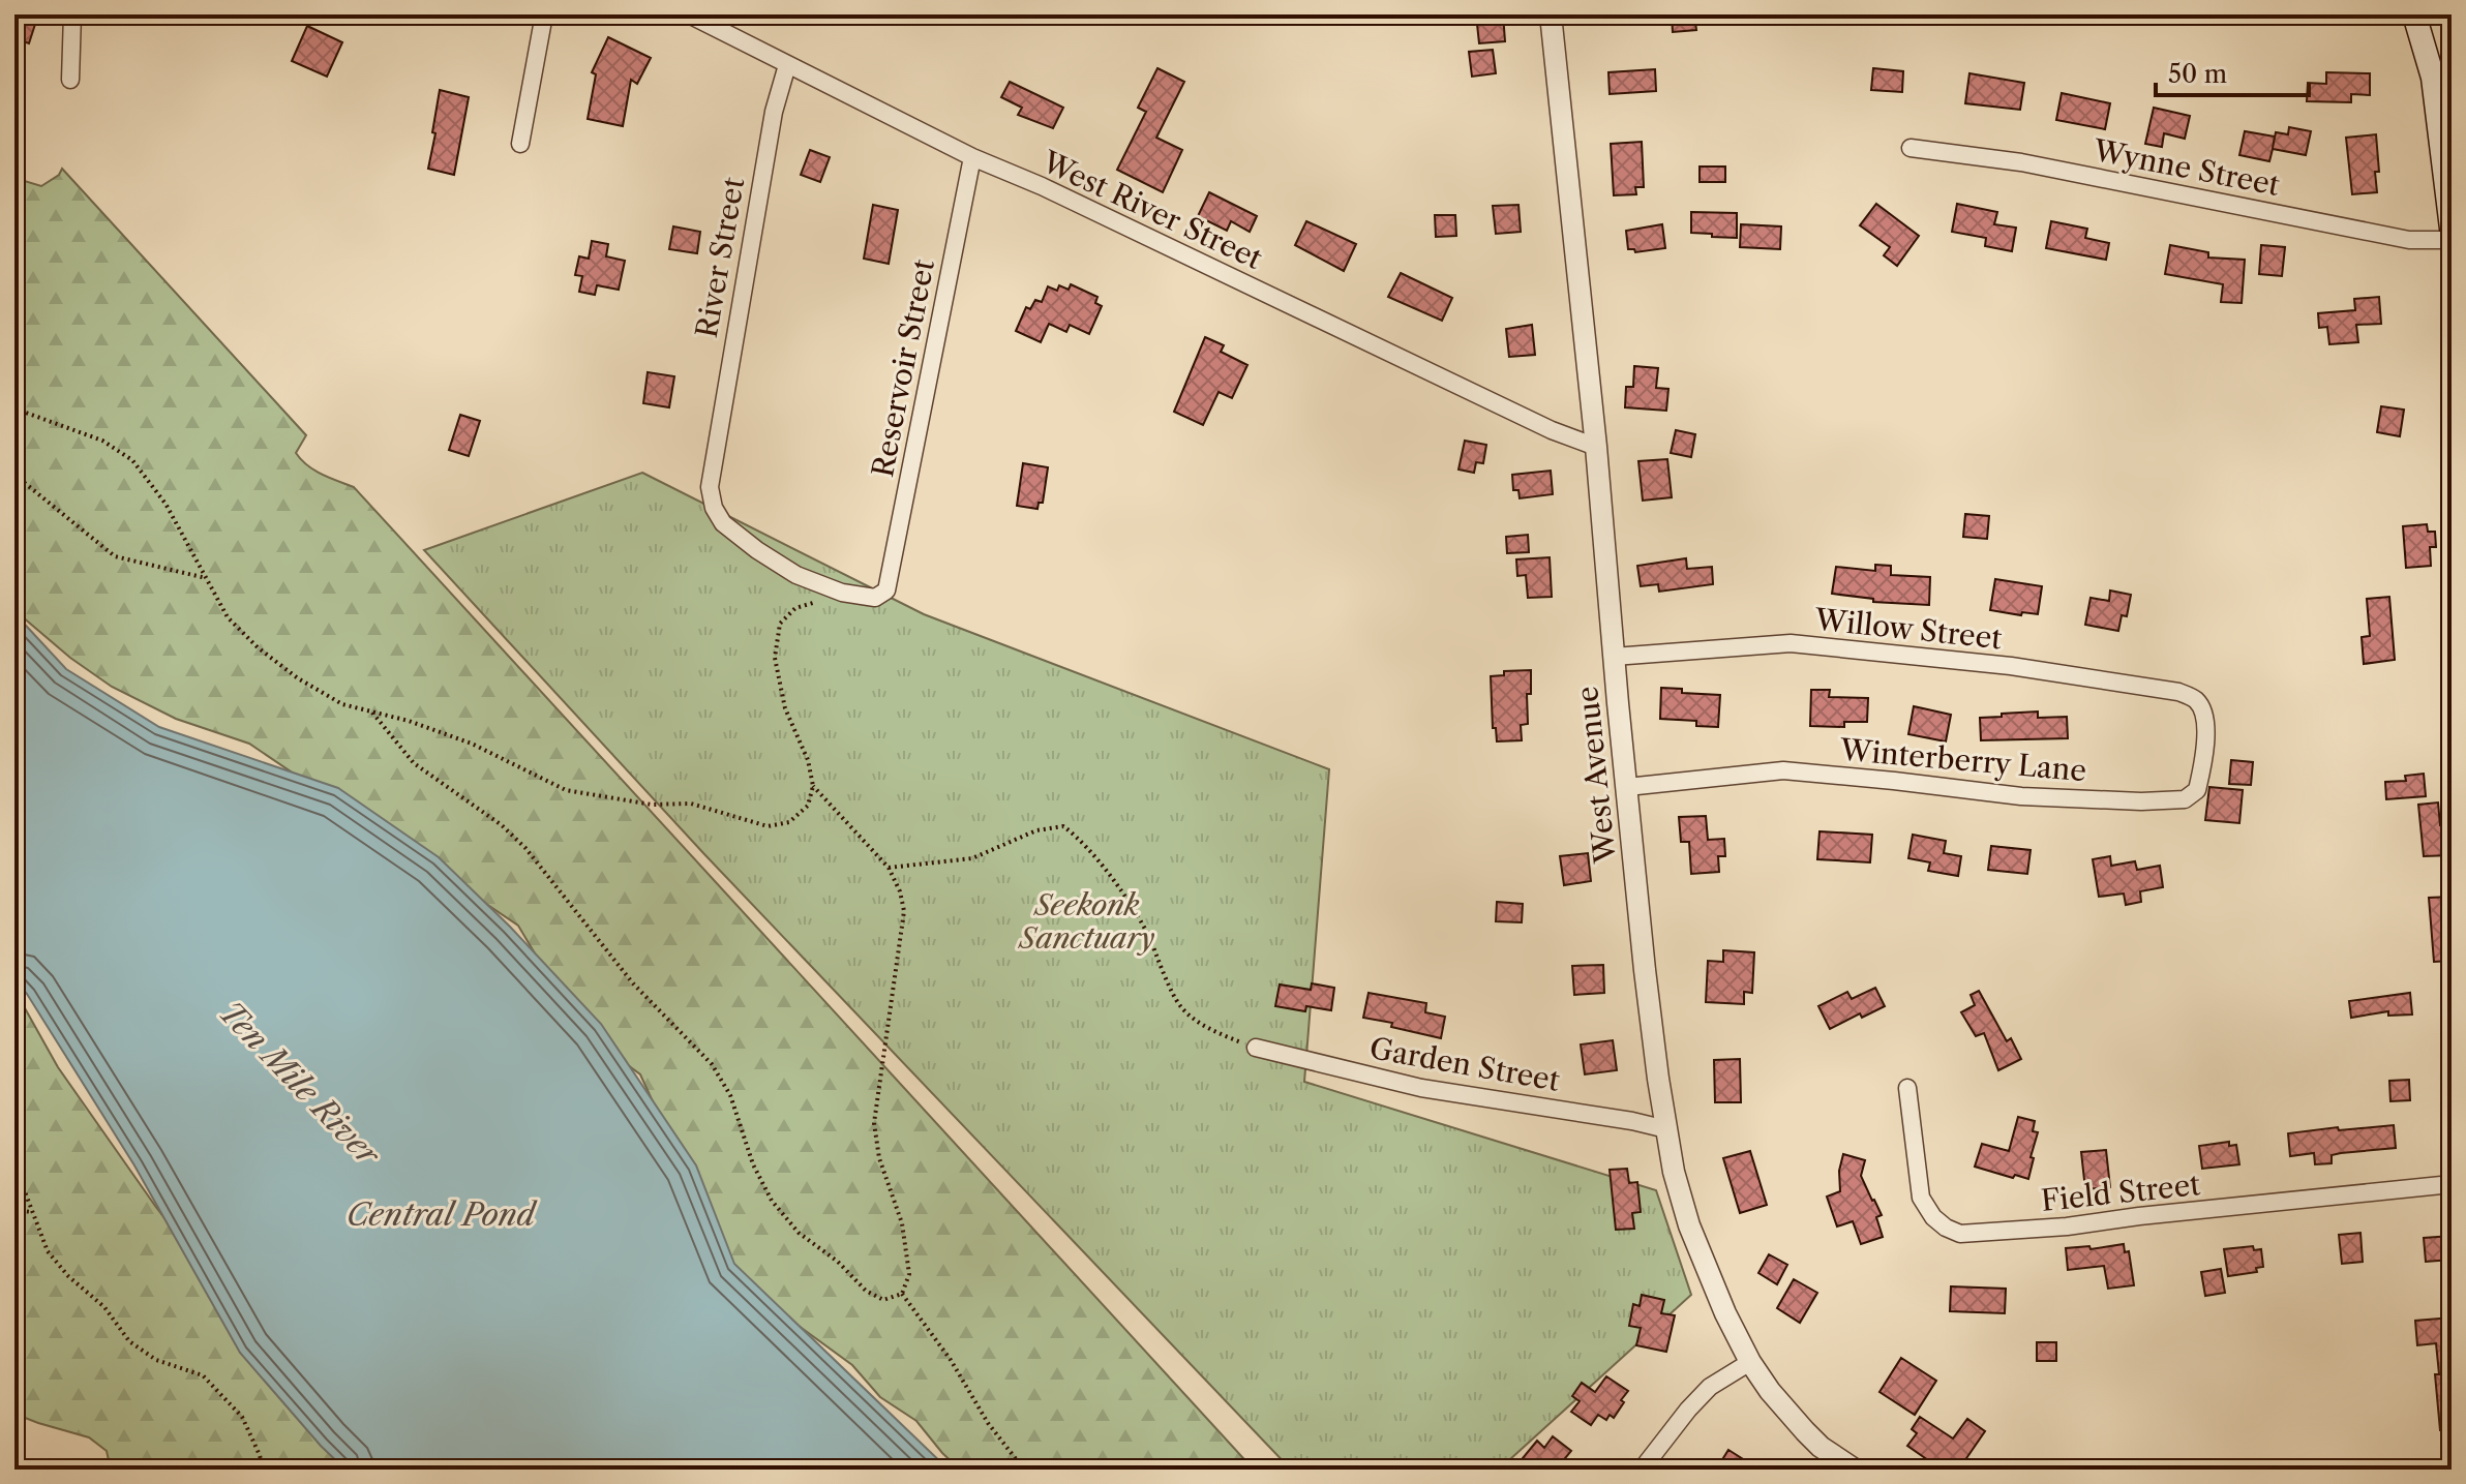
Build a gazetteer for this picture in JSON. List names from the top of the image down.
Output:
{
  "streets": {
    "street": [
      "Wynne Street",
      "West River Street",
      "River Street",
      "Reservoir Street",
      "Willow Street",
      "Winterberry Lane",
      "West Avenue",
      "Garden Street",
      "Field Street"
    ]
  },
  "crossings": [
    ["West River Street", "River Street"],
    ["West River Street", "Reservoir Street"],
    ["West River Street", "West Avenue"],
    ["River Street", "Reservoir Street"],
    ["Willow Street", "Winterberry Lane"],
    ["Willow Street", "West Avenue"],
    ["Winterberry Lane", "West Avenue"],
    ["West Avenue", "Garden Street"]
  ],
  "water": ["Ten Mile River", "Central Pond"],
  "parks": ["Seekonk Sanctuary"],
  "scale_bar": "50 m"
}
